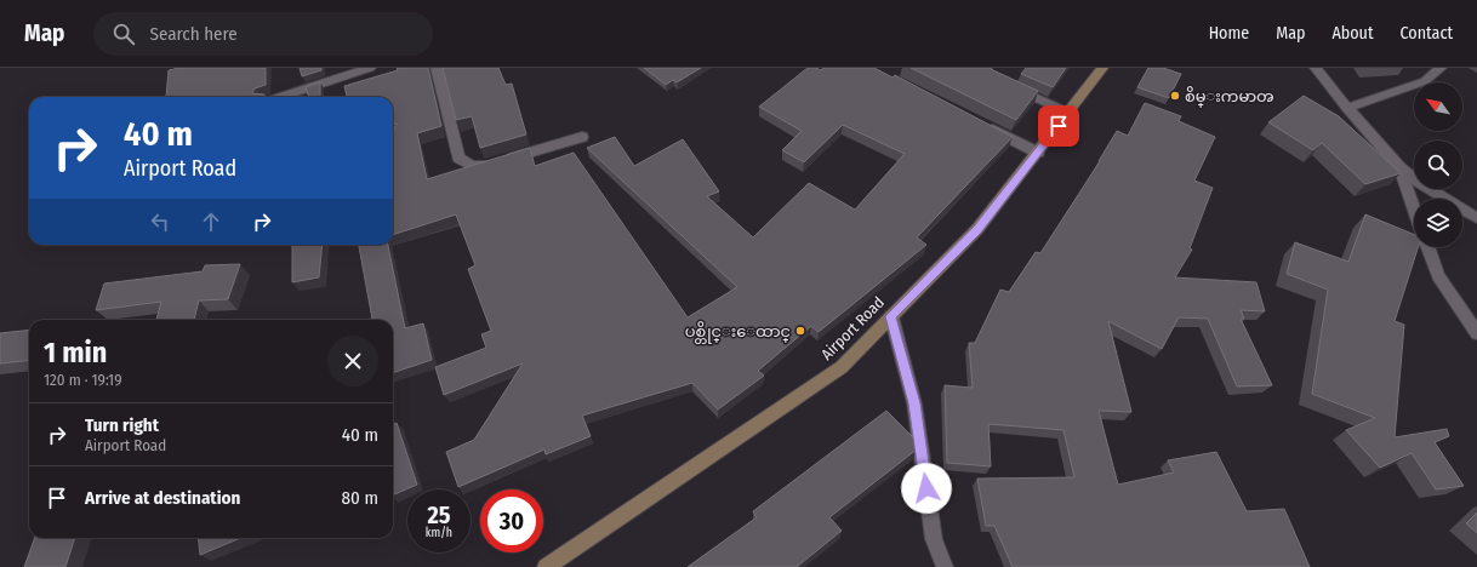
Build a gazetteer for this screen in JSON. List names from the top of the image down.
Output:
{
  "streets": {
    "main road": ["Airport Road"]
  },
  "places": ["စိမ္းကမာၻ", "ပစ္တိုင္းေထာင္"],
  "north": "top left",
  "page": {
    "header": "Map",
    "search": "Search here",
    "nav": [
      "Home",
      "Map",
      "About",
      "Contact"
    ],
    "turn": ["40 m", "Airport Road"],
    "heading": ["1 min", "120 m · 19:19"],
    "list": [
      {
        "name": "Turn right",
        "note": "Airport Road",
        "value": "40 m"
      },
      {
        "name": "Arrive at destination",
        "value": "80 m"
      }
    ],
    "speed": "25 km/h",
    "limit": "30"
  }
}
